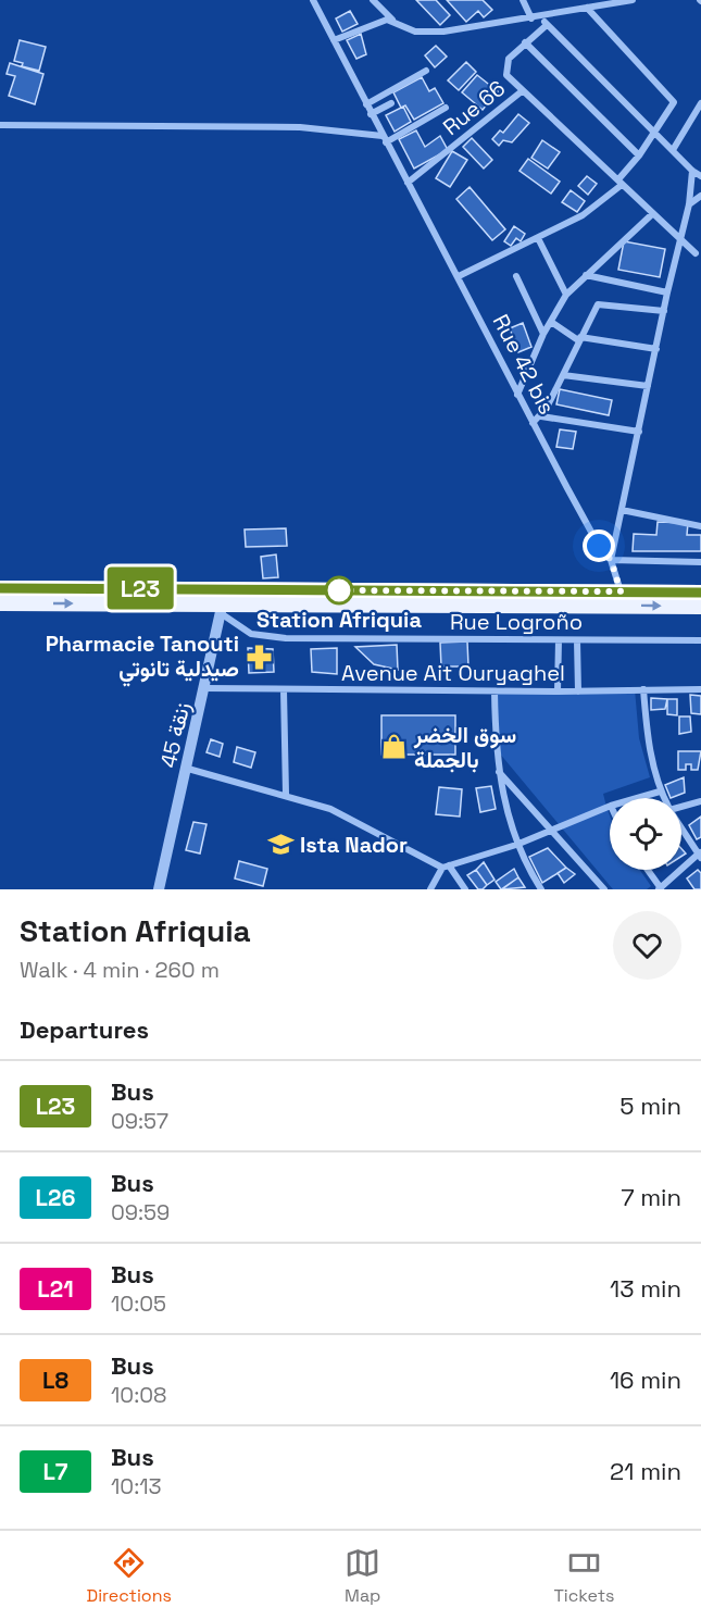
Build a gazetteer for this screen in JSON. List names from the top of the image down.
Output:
{
  "streets": {
    "street": [
      "Rue 66",
      "Rue 42 bis",
      "Rue Logroño",
      "Avenue Ait Ouryaghel",
      "زنقة 45"
    ]
  },
  "crossings": [
    ["Rue 66", "Rue 42 bis"],
    ["Rue Logroño", "زنقة 45"],
    ["Avenue Ait Ouryaghel", "زنقة 45"]
  ],
  "places": {
    "other": ["Station Afriquia"],
    "pharmacy": ["Pharmacie Tanouti صيدلية تانوتي"],
    "shop": ["سوق الخضر بالجملة"],
    "school or university": ["Ista Nador"]
  },
  "lines": ["bus line L23"],
  "page": {
    "on_map": "L23",
    "heading": [
      ["Station Afriquia", "Walk · 4 min · 260 m"],
      "Departures"
    ],
    "list": [
      {
        "mark": "L23",
        "name": "Bus",
        "note": "09:57",
        "value": "5 min"
      },
      {
        "mark": "L26",
        "name": "Bus",
        "note": "09:59",
        "value": "7 min"
      },
      {
        "mark": "L21",
        "name": "Bus",
        "note": "10:05",
        "value": "13 min"
      },
      {
        "mark": "L8",
        "name": "Bus",
        "note": "10:08",
        "value": "16 min"
      },
      {
        "mark": "L7",
        "name": "Bus",
        "note": "10:13",
        "value": "21 min"
      }
    ],
    "tabs": ["Directions", "Map", "Tickets"]
  }
}
